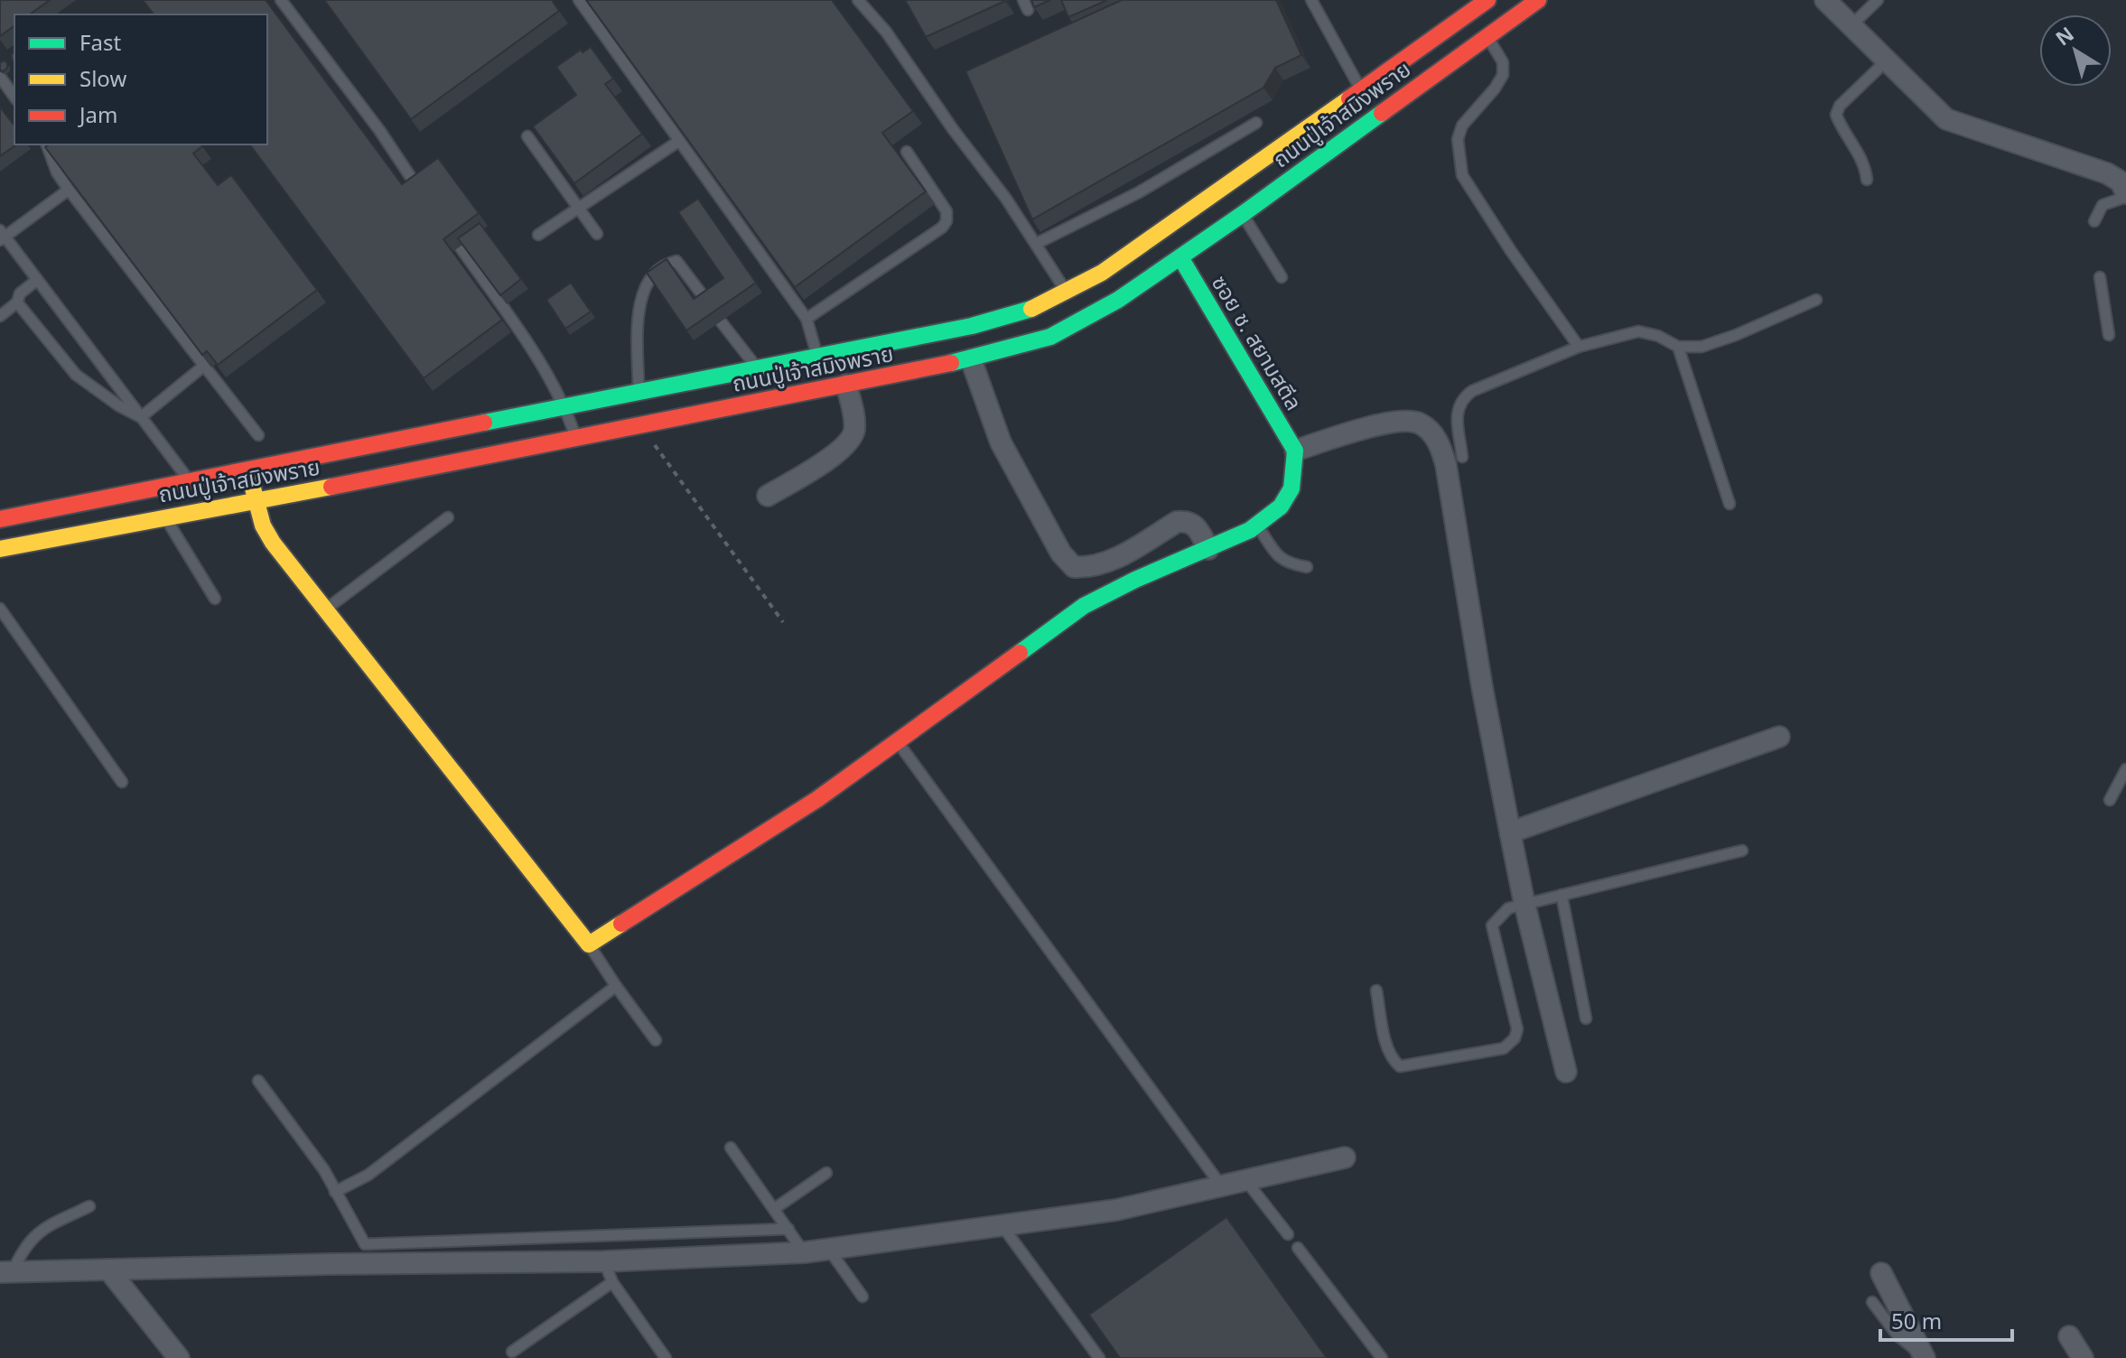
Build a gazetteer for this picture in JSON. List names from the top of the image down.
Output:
{
  "streets": {
    "main road": ["ถนนปู่เจ้าสมิงพราย", "ซอย ช. สยามสตีล"]
  },
  "crossings": [
    ["ถนนปู่เจ้าสมิงพราย", "ซอย ช. สยามสตีล"]
  ],
  "legend": ["Fast", "Slow", "Jam"],
  "scale_bar": "50 m",
  "north": "top left"
}
